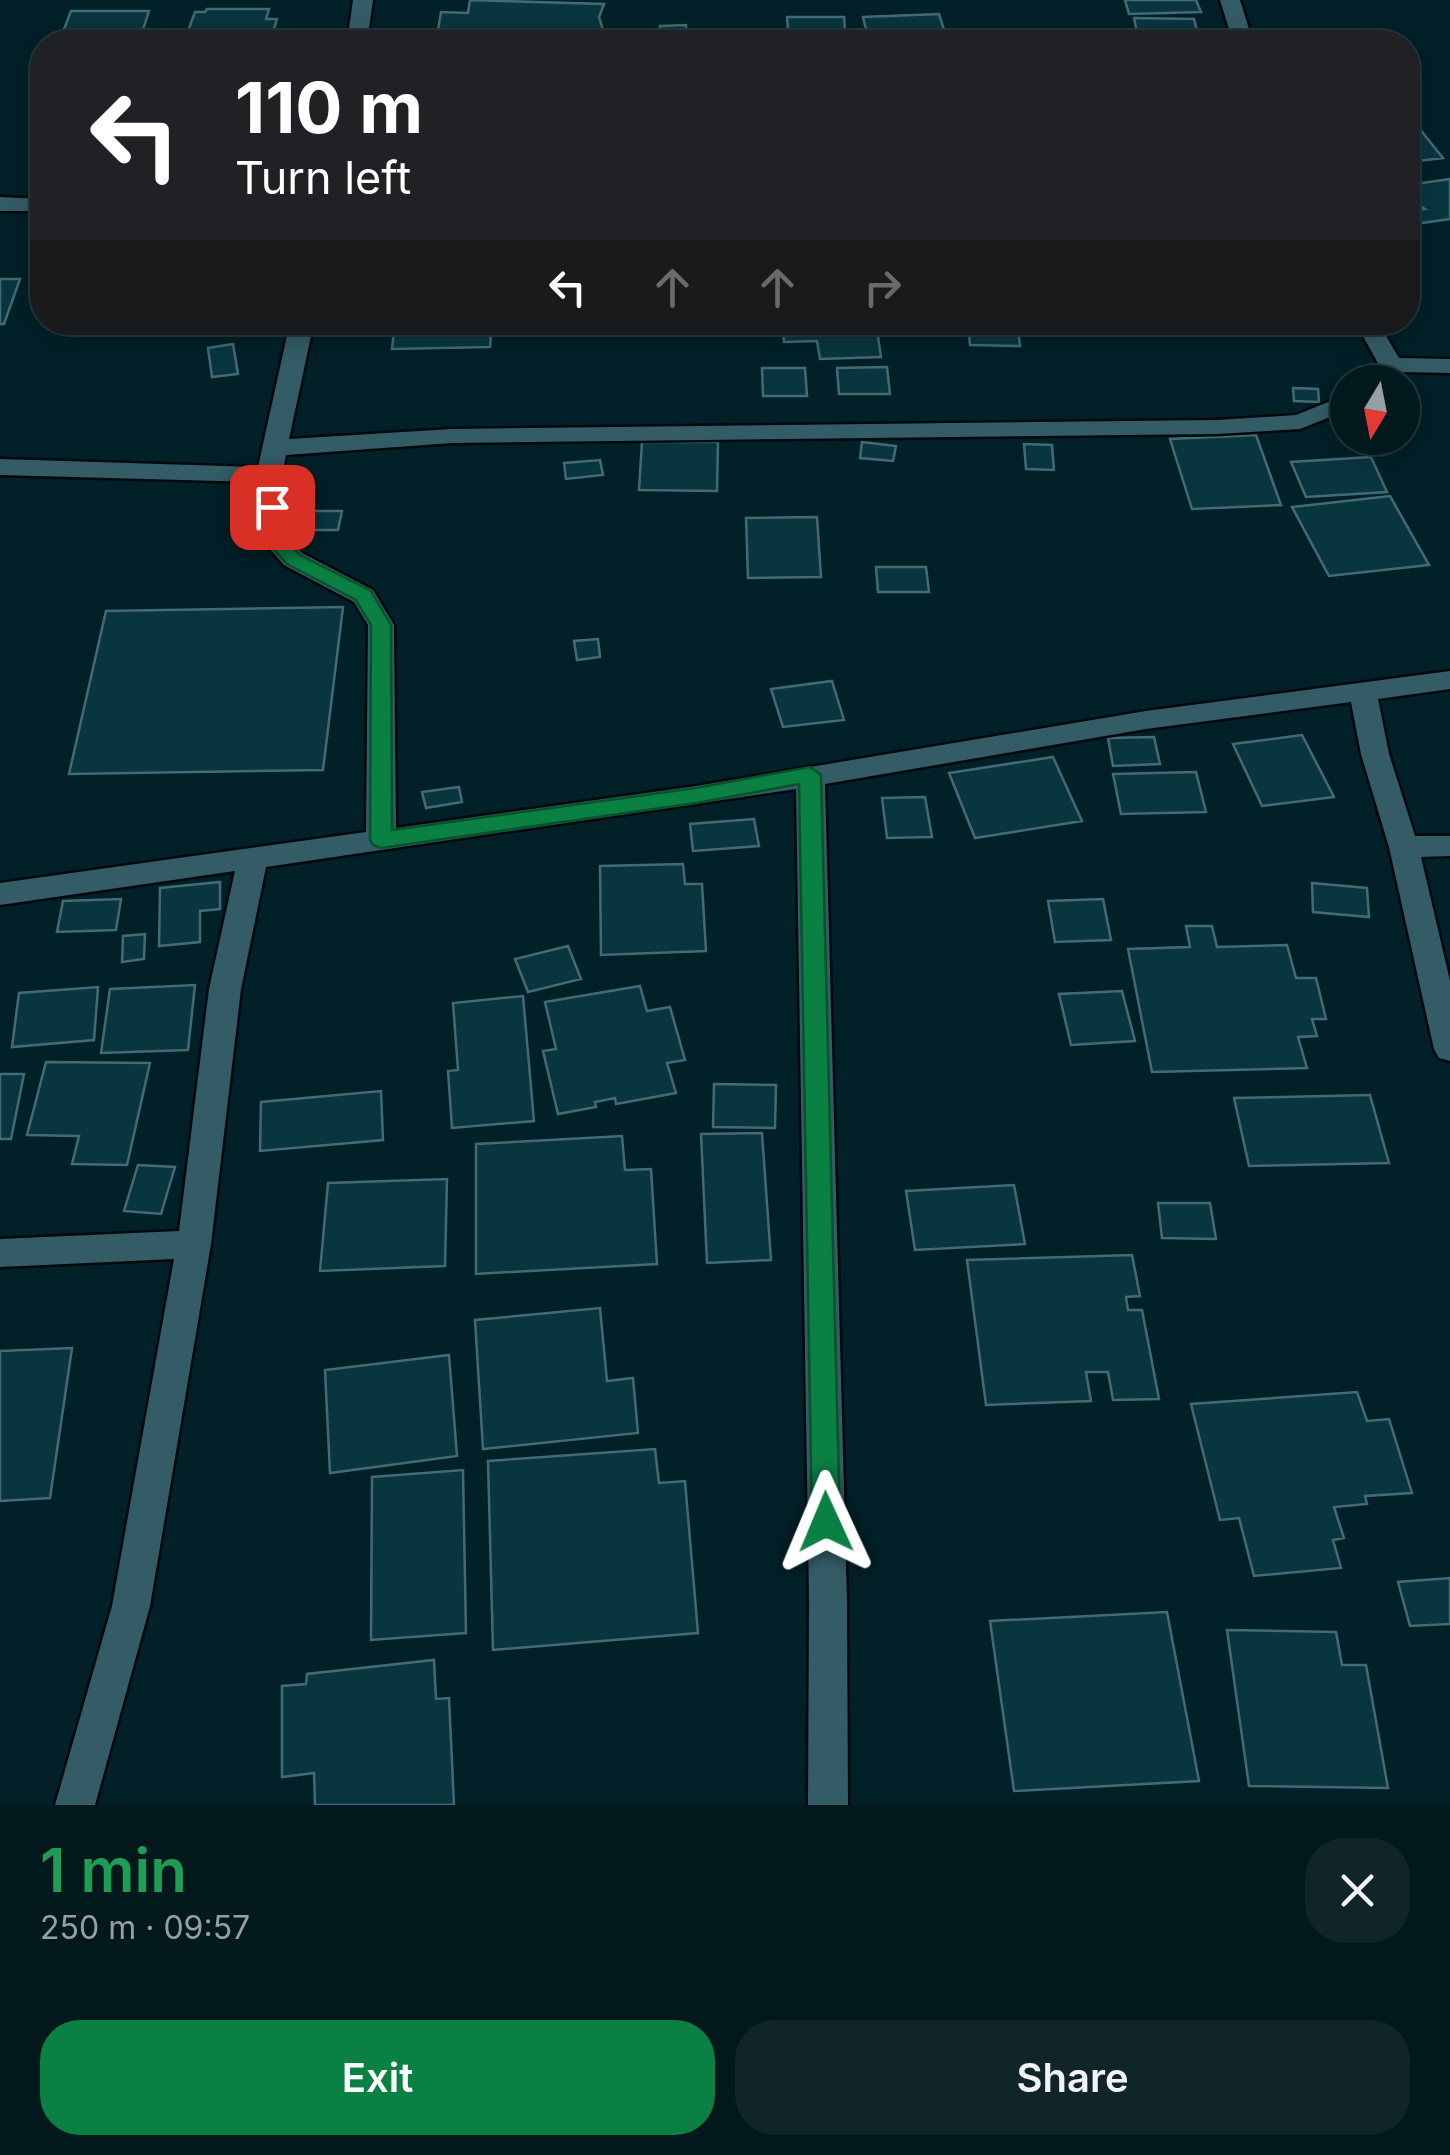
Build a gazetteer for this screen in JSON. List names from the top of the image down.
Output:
{
  "north": "bottom",
  "page": {
    "turn": ["110 m", "Turn left"],
    "heading": ["1 min", "250 m · 09:57"],
    "buttons": ["Exit", "Share"]
  }
}
